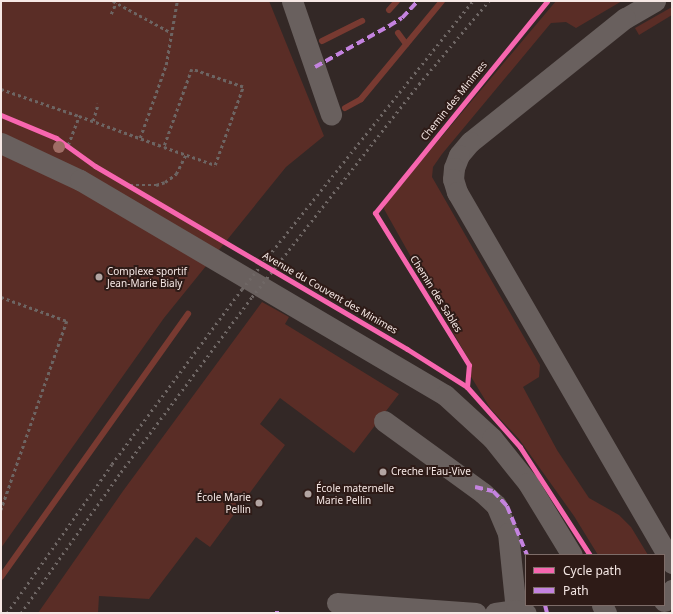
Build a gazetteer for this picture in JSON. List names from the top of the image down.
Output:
{
  "streets": {
    "cycle path": ["Chemin des Minimes", "Avenue du Couvent des Minimes"]
  },
  "places": [
    "Complexe sportif Jean-Marie Bialy",
    "Creche l'Eau-Vive",
    "École maternelle Marie Pellin",
    "École Marie Pellin"
  ],
  "legend": ["Cycle path", "Path"]
}
